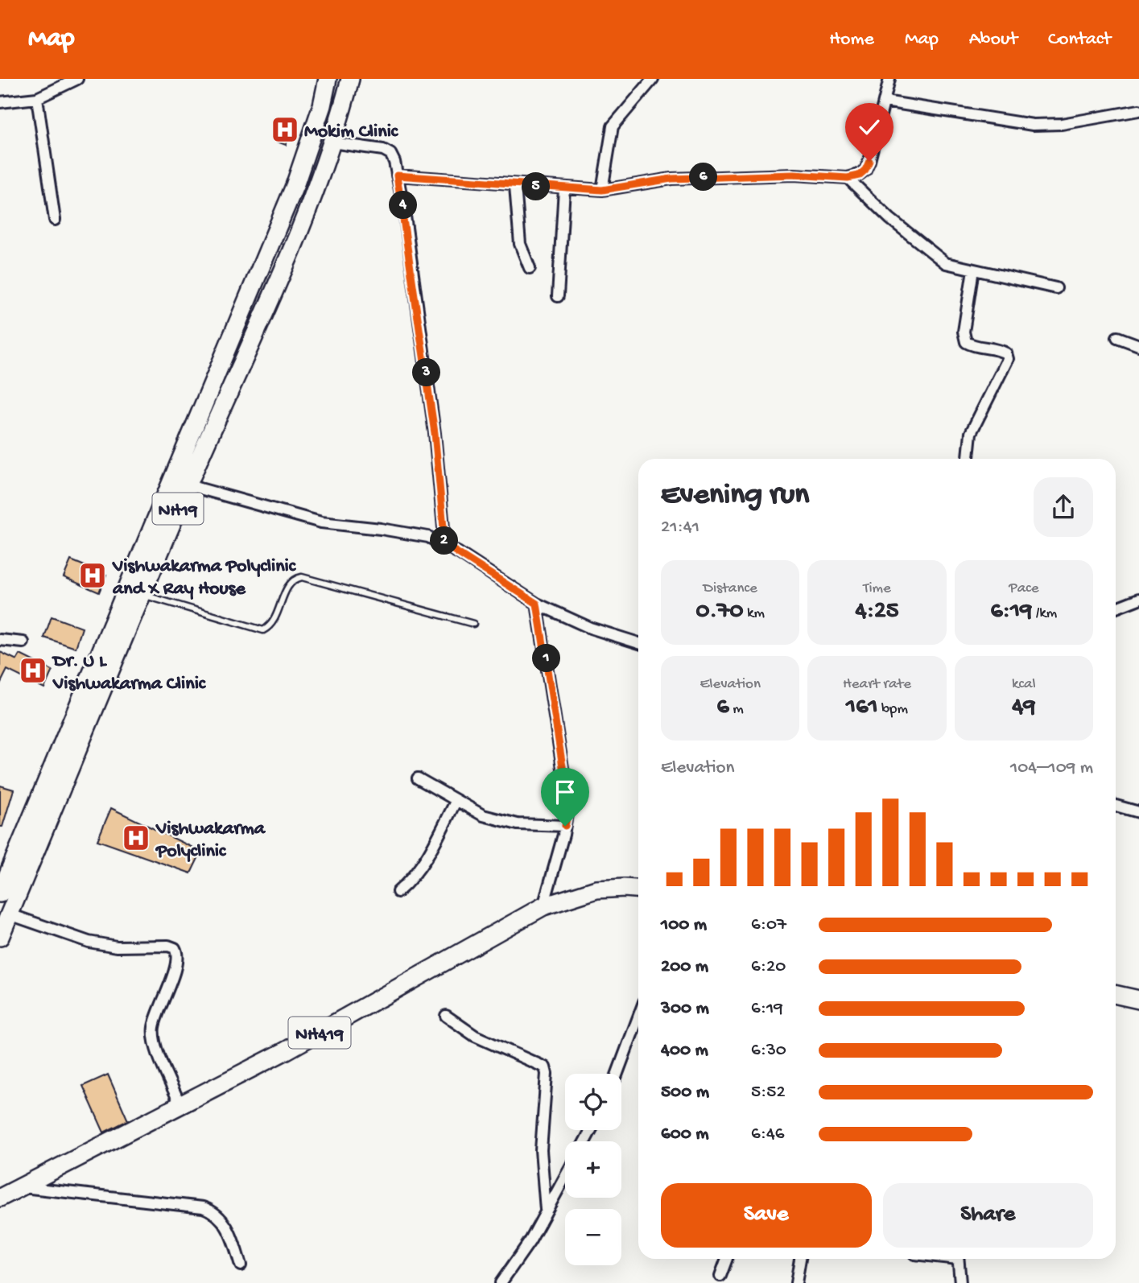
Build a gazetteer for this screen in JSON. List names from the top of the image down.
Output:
{
  "streets": {
    "highway": ["NH19", "NH419"]
  },
  "places": {
    "hospital": [
      "Mokim Clinic",
      "Vishwakarma Polyclinic and X Ray House",
      "Dr. U L Vishwakarma Clinic",
      "Vishwakarma Polyclinic"
    ]
  },
  "page": {
    "header": "Map",
    "nav": [
      "Home",
      "Map",
      "About",
      "Contact"
    ],
    "pins": [
      "6",
      "5",
      "4",
      "3",
      "2",
      "1"
    ],
    "heading": ["Evening run", "21:41"],
    "stats": [
      ["Distance", "0.70 km"],
      ["Time", "4:25"],
      ["Pace", "6:19 /km"],
      ["Elevation", "6 m"],
      ["Heart rate", "161 bpm"],
      ["kcal", "49"]
    ],
    "chart": ["Elevation", "104–109 m"],
    "list": [
      {
        "name": "100 m",
        "note": "6:07"
      },
      {
        "name": "200 m",
        "note": "6:20"
      },
      {
        "name": "300 m",
        "note": "6:19"
      },
      {
        "name": "400 m",
        "note": "6:30"
      },
      {
        "name": "500 m",
        "note": "5:52"
      },
      {
        "name": "600 m",
        "note": "6:46"
      }
    ],
    "map_buttons": ["+", "−"],
    "buttons": ["Save", "Share"]
  }
}
